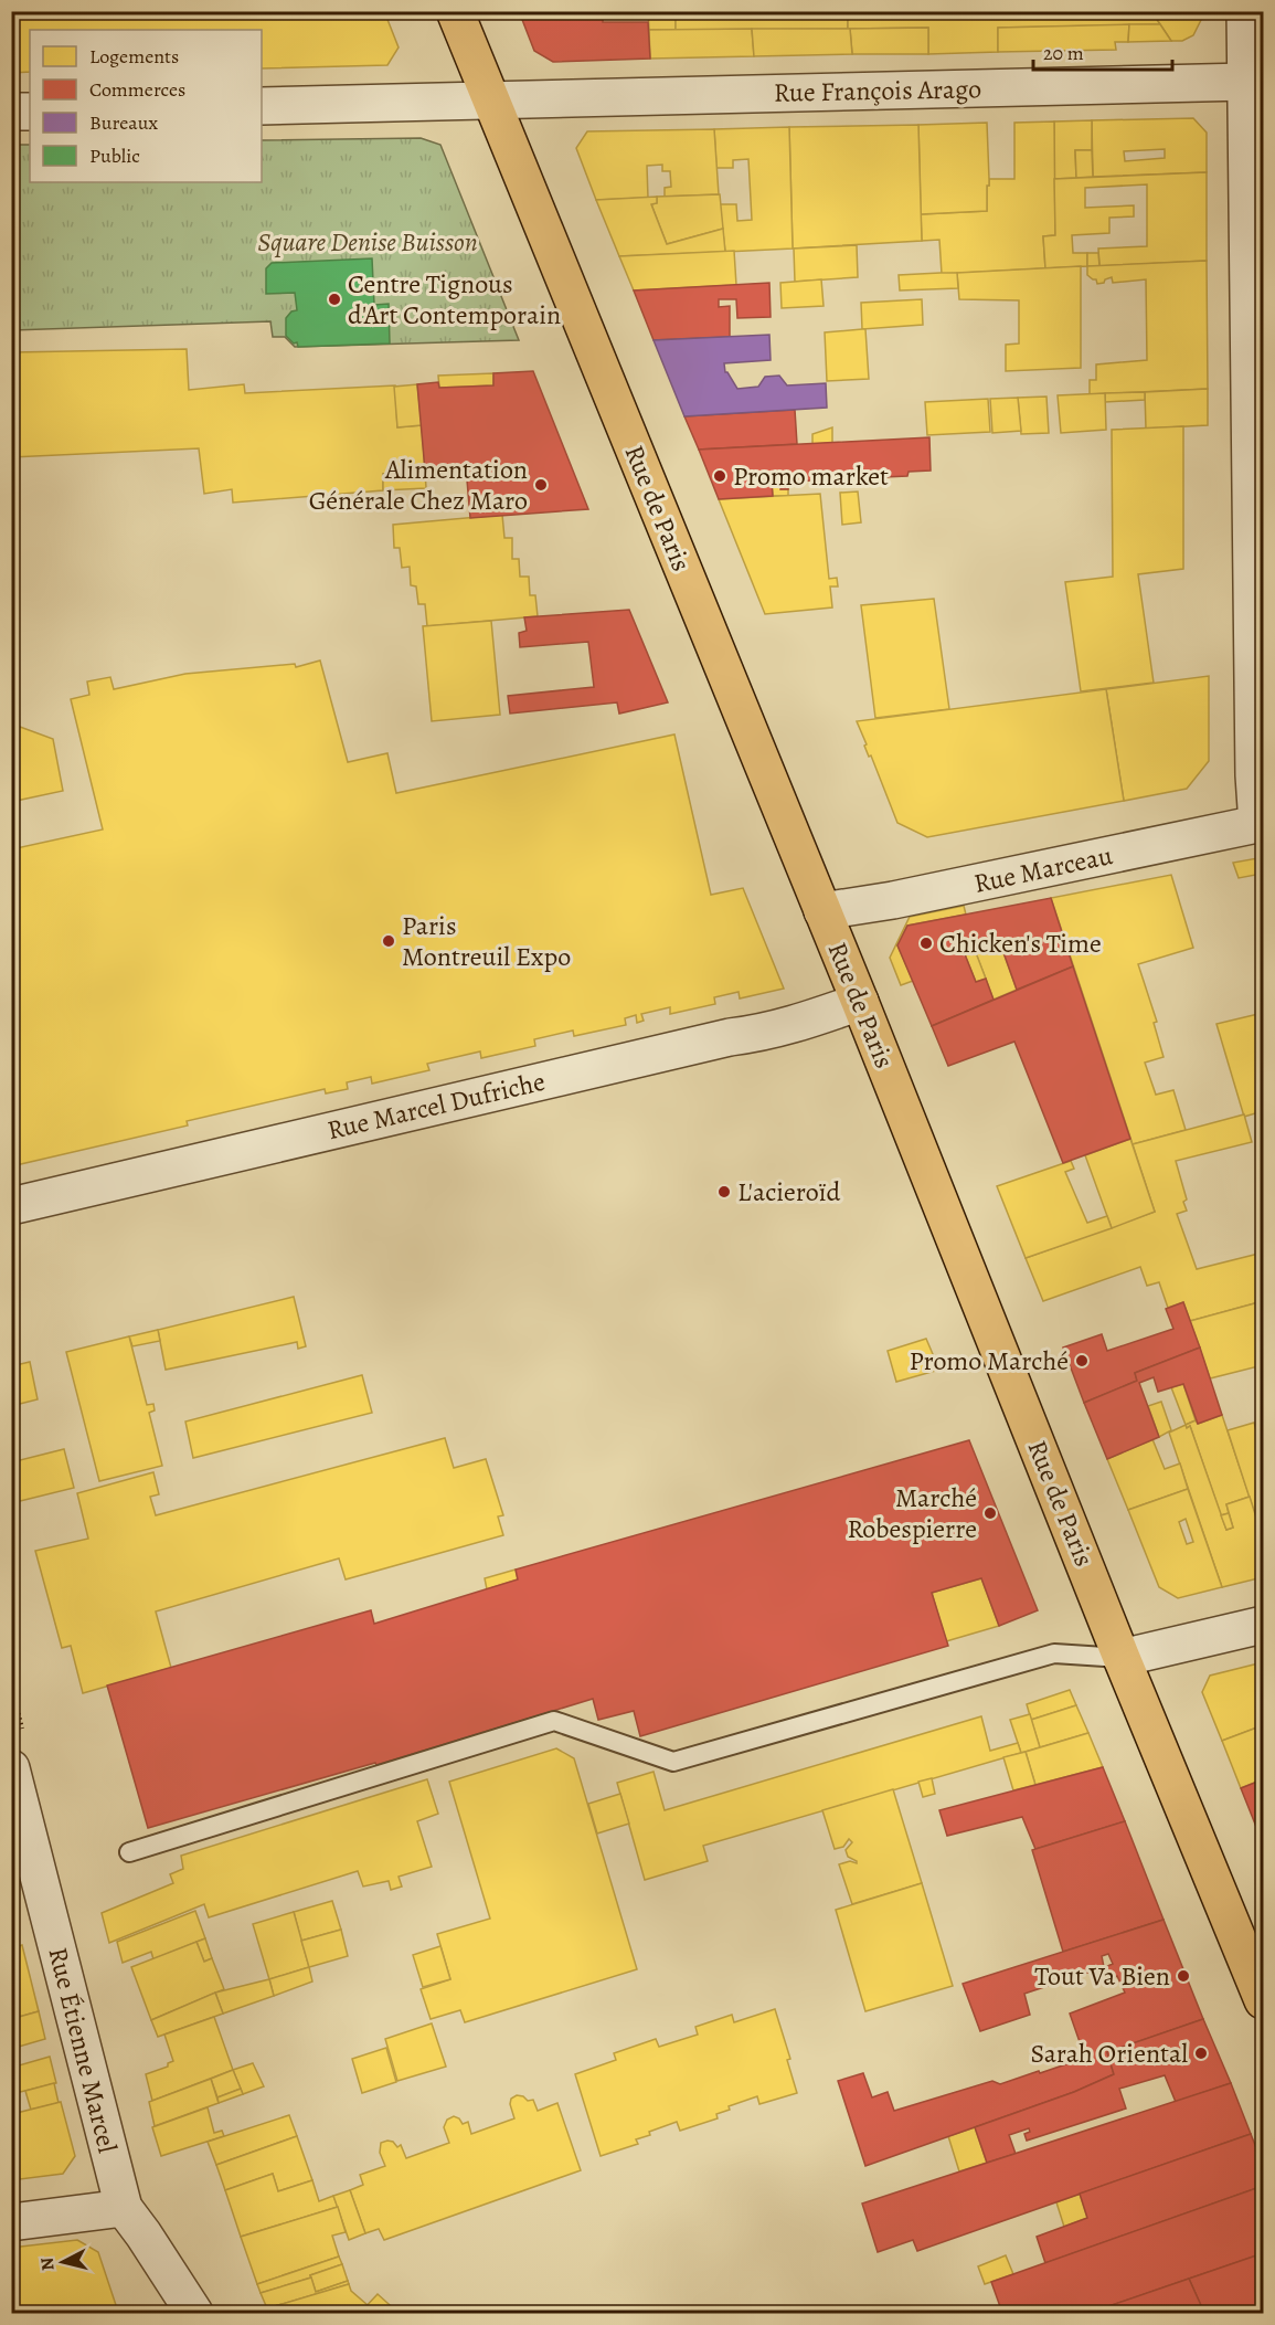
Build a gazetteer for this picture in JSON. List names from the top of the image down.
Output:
{
  "streets": {
    "main road": ["Rue de Paris"],
    "street": [
      "Rue François Arago",
      "Rue Marceau",
      "Rue Marcel Dufriche",
      "Rue Étienne Marcel"
    ]
  },
  "crossings": [
    ["Rue François Arago", "Rue de Paris"],
    ["Rue de Paris", "Rue Marceau"],
    ["Rue de Paris", "Rue Marcel Dufriche"]
  ],
  "parks": ["Square Denise Buisson"],
  "places": [
    "Centre Tignous d'Art Contemporain",
    "Promo market",
    "Alimentation Générale Chez Maro",
    "Paris Montreuil Expo",
    "Chicken's Time",
    "L'acieroïd",
    "Promo Marché",
    "Marché Robespierre",
    "Tout Va Bien",
    "Sarah Oriental"
  ],
  "legend": [
    "Logements",
    "Commerces",
    "Bureaux",
    "Public"
  ],
  "scale_bar": "20 m",
  "north": "left"
}
